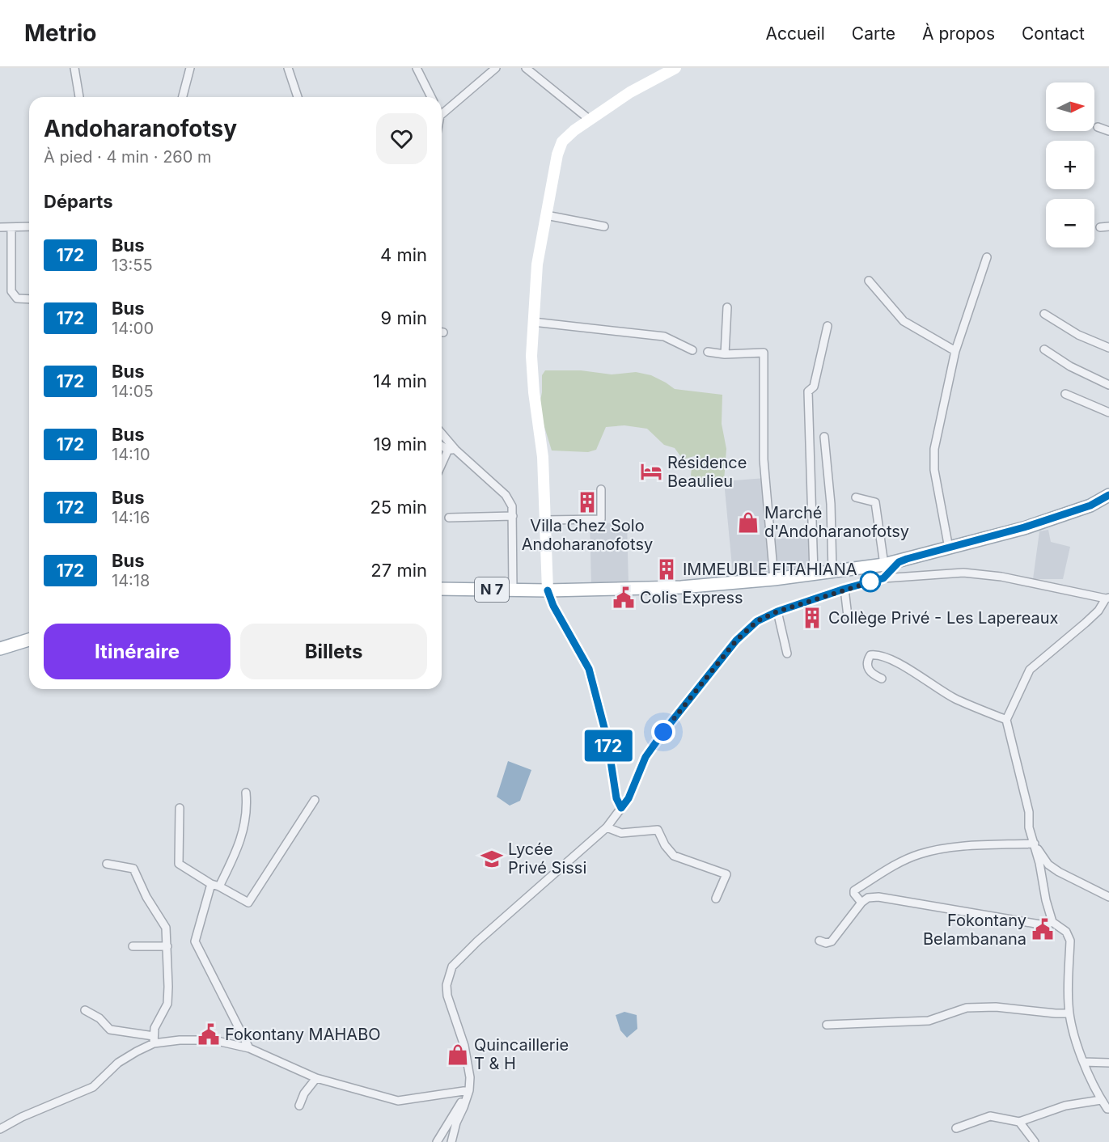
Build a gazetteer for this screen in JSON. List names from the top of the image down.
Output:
{
  "streets": {
    "main road": ["N 7"]
  },
  "places": {
    "hotel": ["Résidence Beaulieu"],
    "building": ["Villa Chez Solo Andoharanofotsy", "IMMEUBLE FITAHIANA", "Collège Privé - Les Lapereaux"],
    "shop": ["Marché d'Andoharanofotsy", "Quincaillerie T & H"],
    "public building": ["Colis Express", "Fokontany Belambanana", "Fokontany MAHABO"],
    "school or university": ["Lycée Privé Sissi"]
  },
  "lines": ["bus line 172"],
  "north": "right",
  "page": {
    "header": "Metrio",
    "nav": [
      "Accueil",
      "Carte",
      "À propos",
      "Contact"
    ],
    "on_map": "172",
    "map_buttons": ["+", "−"],
    "heading": [
      ["Andoharanofotsy", "À pied · 4 min · 260 m"],
      "Départs"
    ],
    "list": [
      {
        "mark": "172",
        "name": "Bus",
        "note": "13:55",
        "value": "4 min"
      },
      {
        "mark": "172",
        "name": "Bus",
        "note": "14:00",
        "value": "9 min"
      },
      {
        "mark": "172",
        "name": "Bus",
        "note": "14:05",
        "value": "14 min"
      },
      {
        "mark": "172",
        "name": "Bus",
        "note": "14:10",
        "value": "19 min"
      },
      {
        "mark": "172",
        "name": "Bus",
        "note": "14:16",
        "value": "25 min"
      },
      {
        "mark": "172",
        "name": "Bus",
        "note": "14:18",
        "value": "27 min"
      }
    ],
    "buttons": ["Itinéraire", "Billets"]
  }
}
